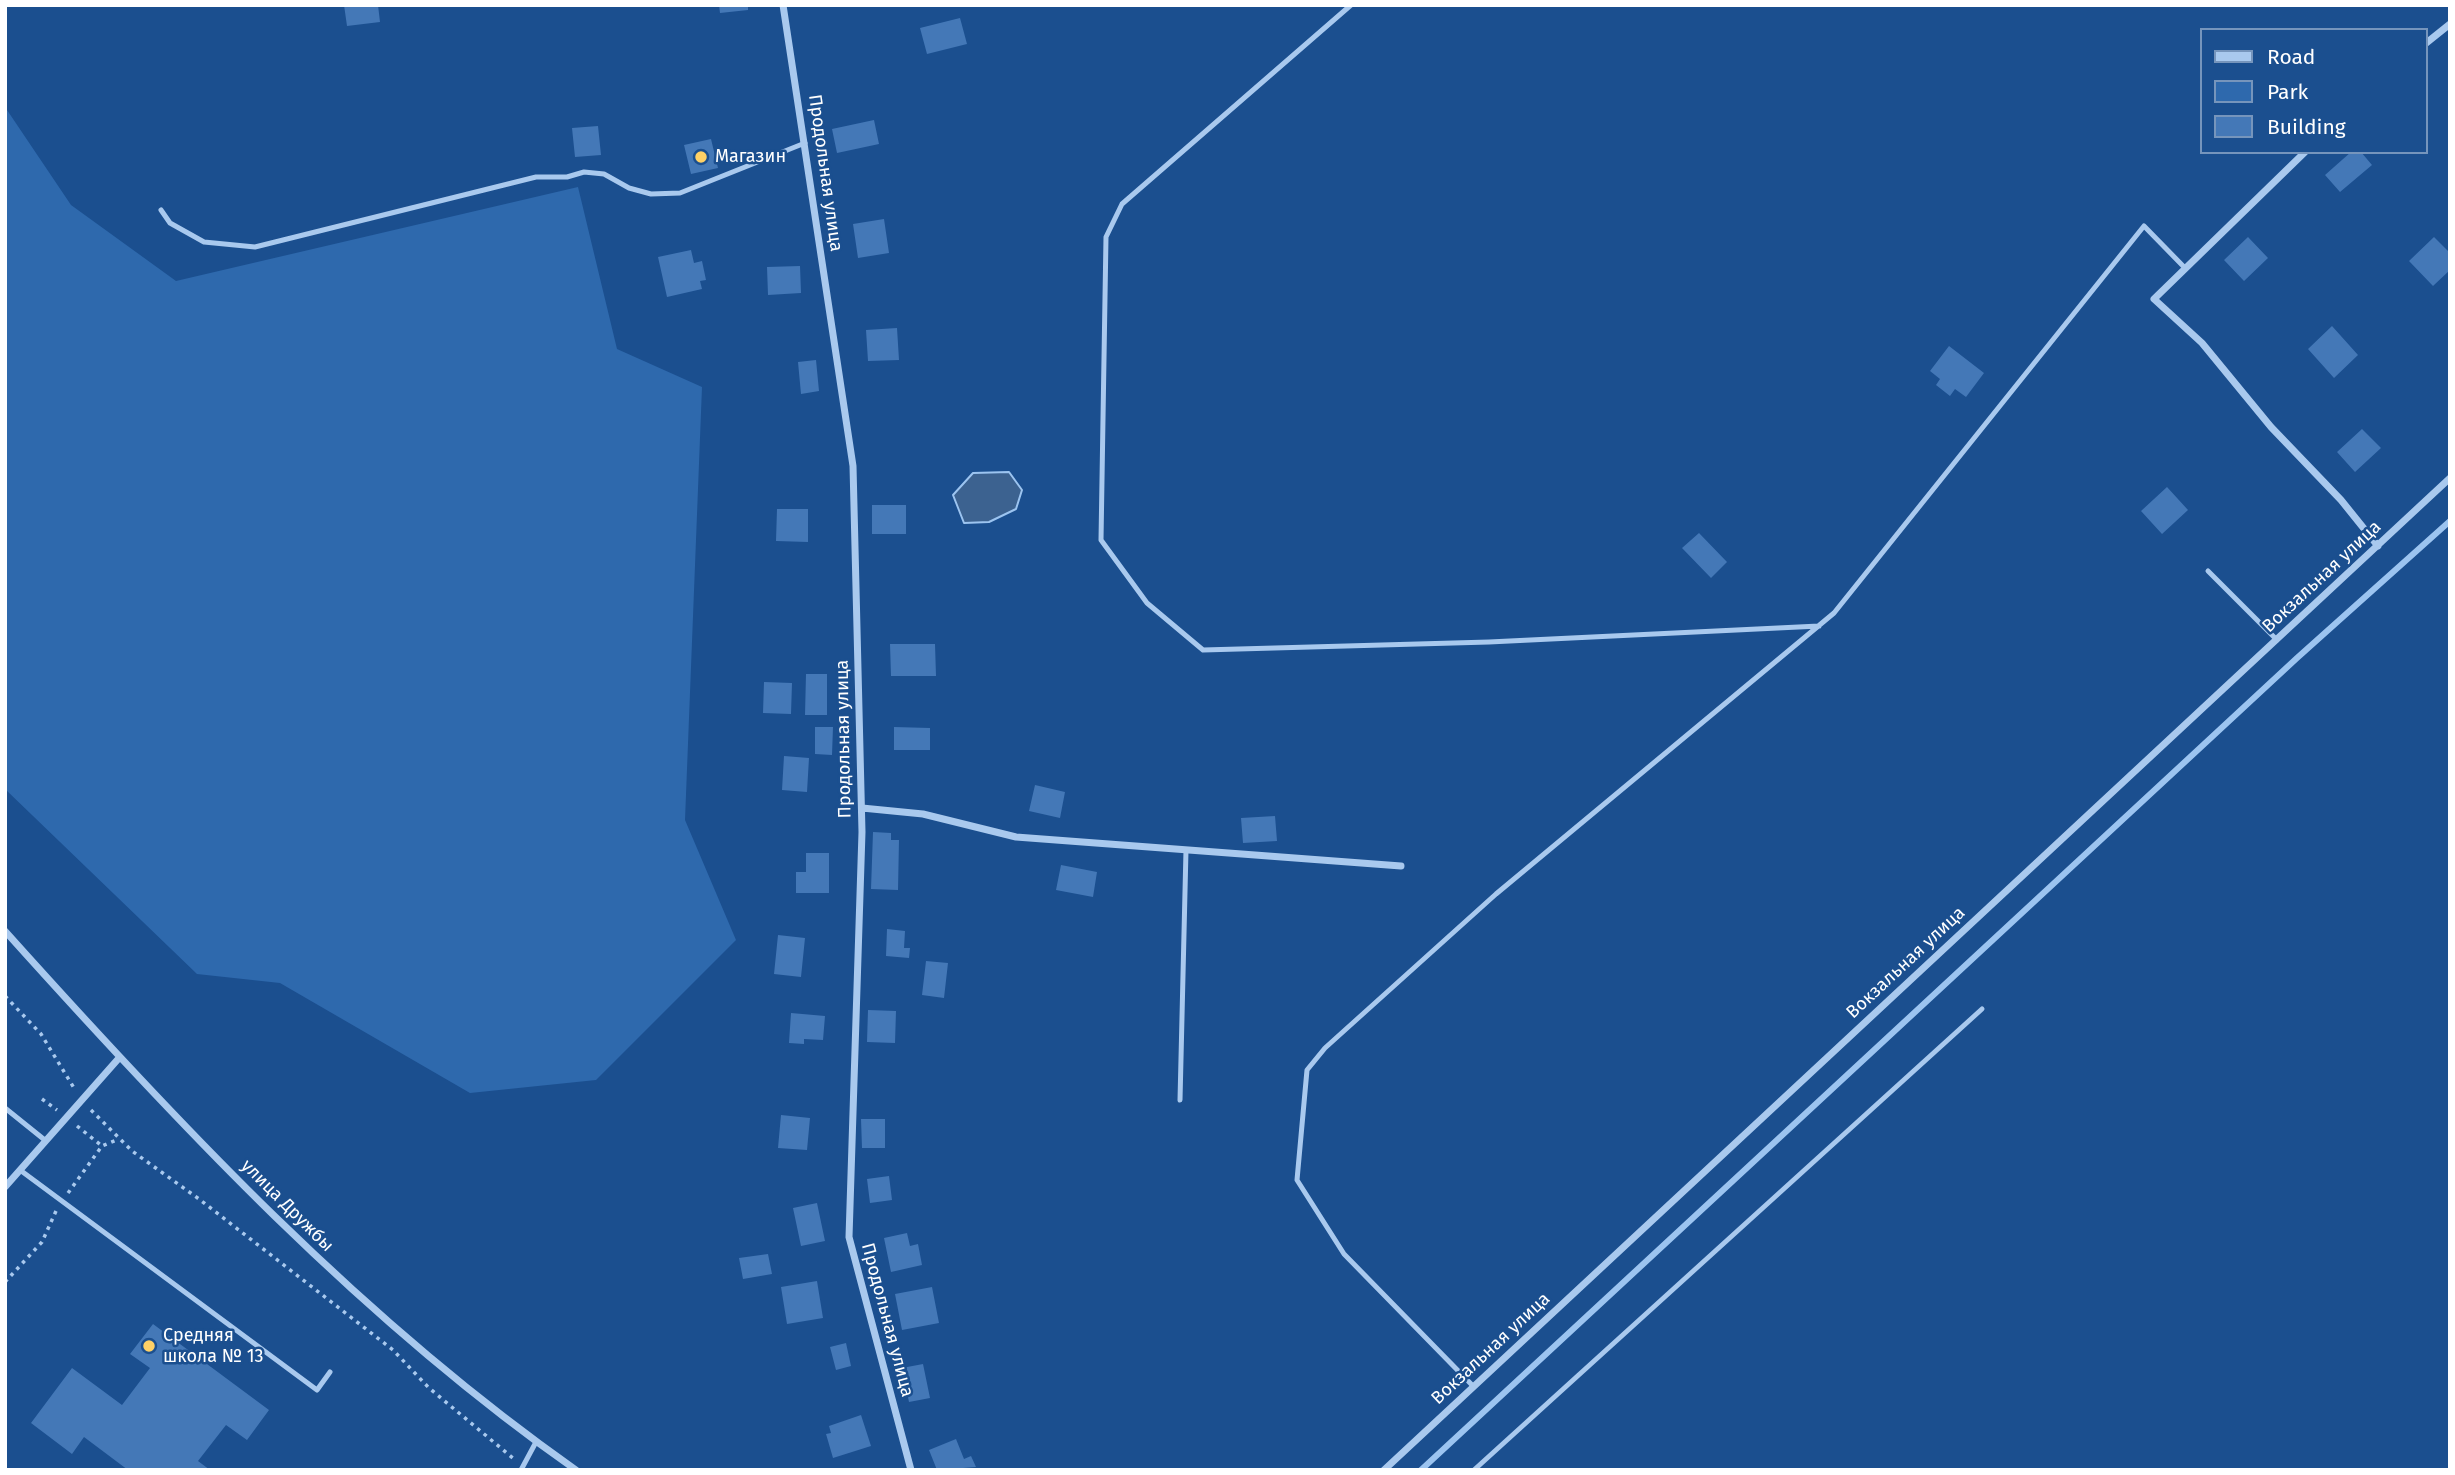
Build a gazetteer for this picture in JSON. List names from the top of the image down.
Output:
{
  "streets": {
    "street": ["Продольная улица", "Вокзальная улица", "улица Дружбы"]
  },
  "places": ["Магазин", "Средняя школа № 13"],
  "legend": ["Road", "Park", "Building"]
}
